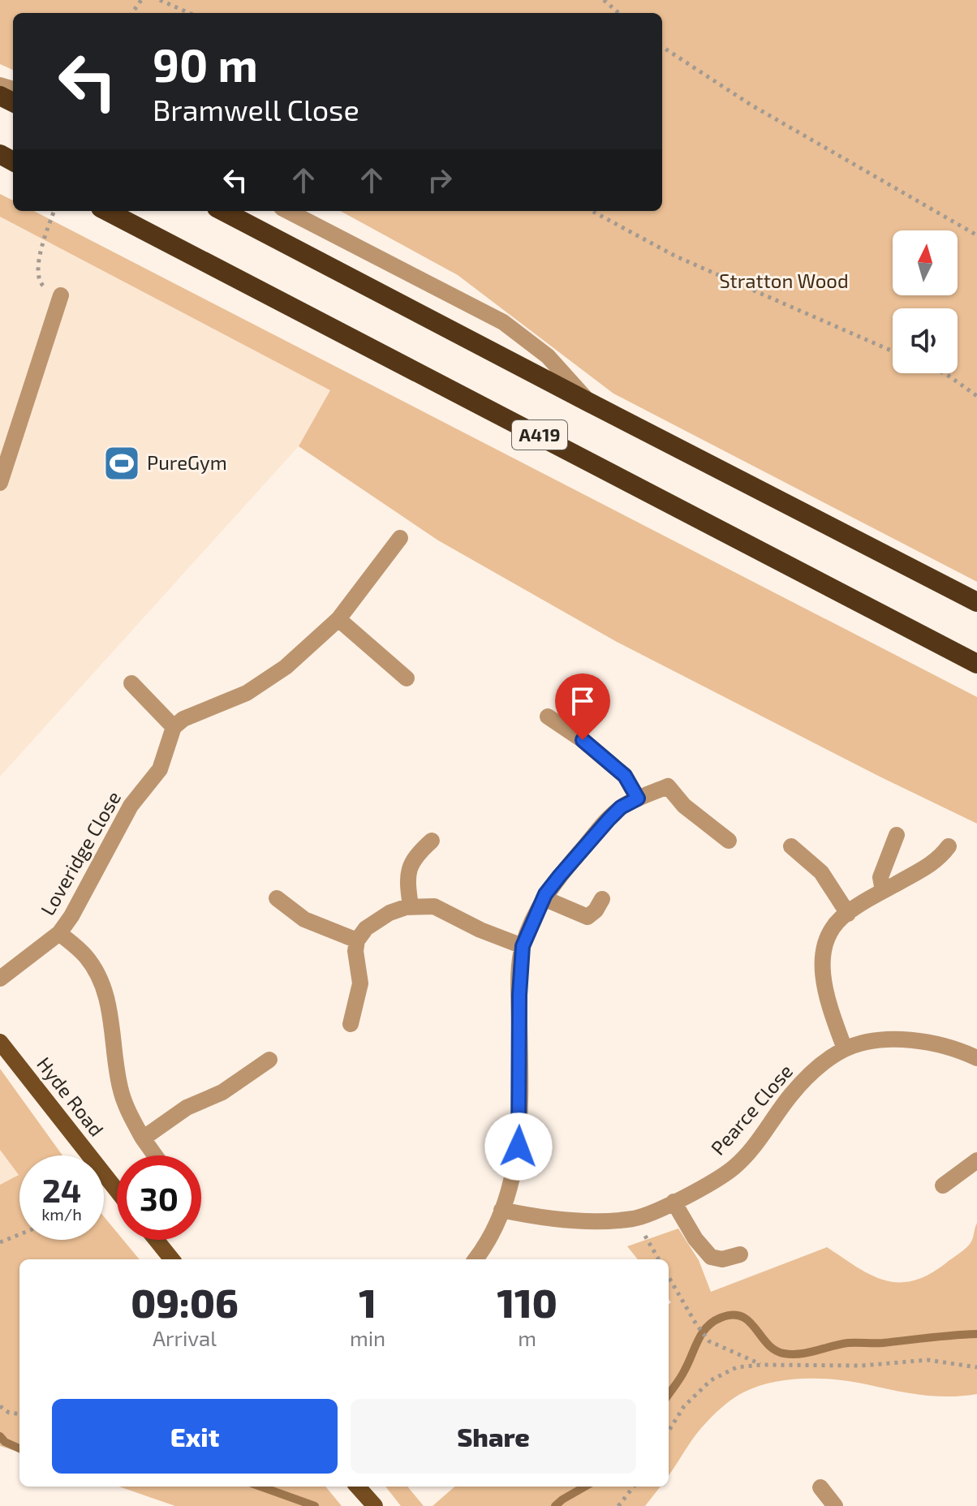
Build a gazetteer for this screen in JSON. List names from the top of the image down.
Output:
{
  "streets": {
    "highway": ["A419"],
    "main road": ["Hyde Road"],
    "street": ["Loveridge Close", "Pearce Close"]
  },
  "parks": ["Stratton Wood"],
  "places": {
    "sports": ["PureGym"]
  },
  "north": "top",
  "page": {
    "turn": ["90 m", "Bramwell Close"],
    "speed": "24 km/h",
    "limit": "30",
    "eta": [
      "09:06",
      "Arrival",
      "1",
      "min",
      "110",
      "m"
    ],
    "buttons": ["Exit", "Share"]
  }
}
